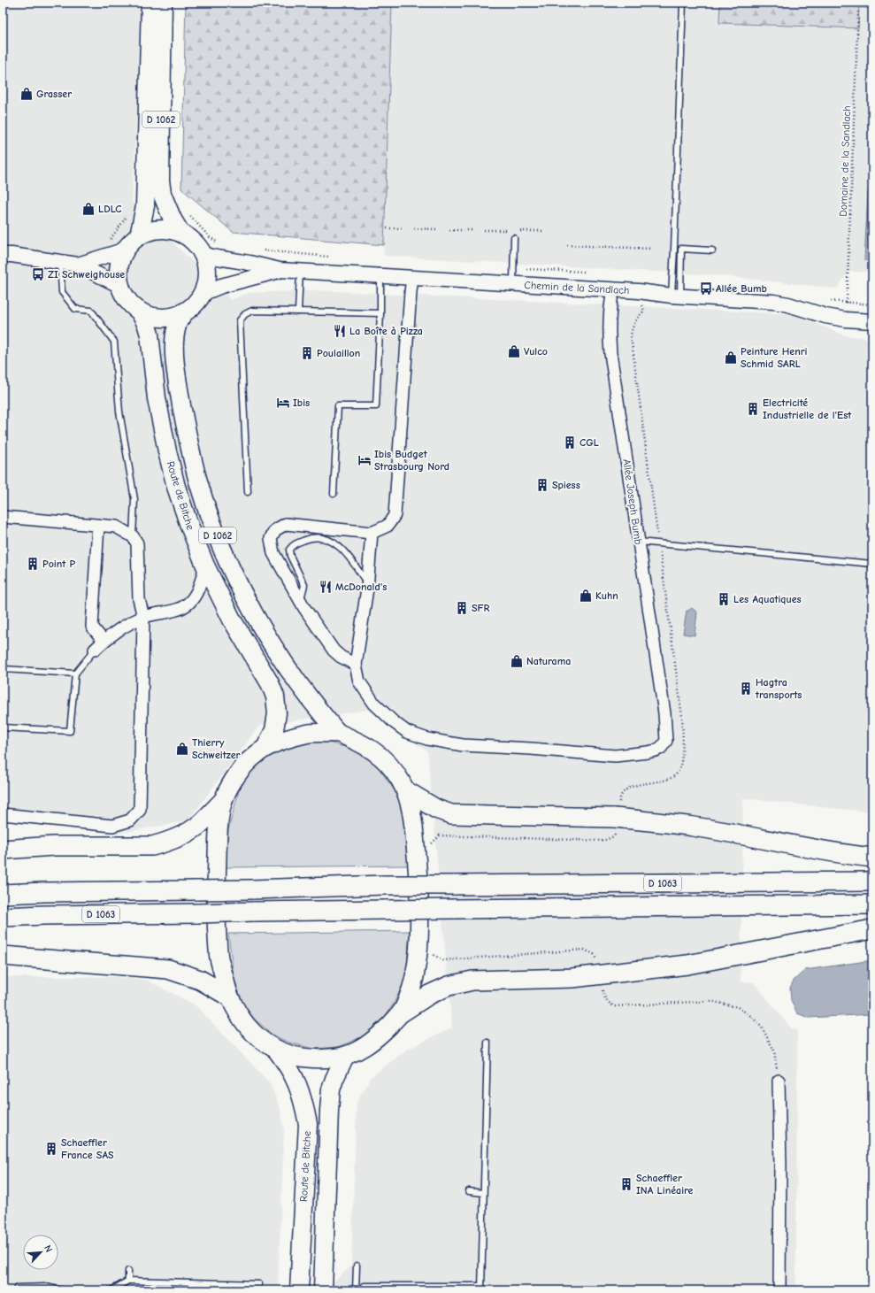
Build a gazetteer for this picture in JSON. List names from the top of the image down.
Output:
{
  "streets": {
    "highway": ["D 1063"],
    "main road": ["D 1062", "Route de Bitche"],
    "street": ["Chemin de la Sandlach", "Allée Joseph Bumb"],
    "path": ["Domaine de la Sandlach"]
  },
  "crossings": [
    ["D 1062", "Chemin de la Sandlach"],
    ["D 1062", "Route de Bitche"],
    ["Domaine de la Sandlach", "Chemin de la Sandlach"],
    ["Chemin de la Sandlach", "Route de Bitche"],
    ["Chemin de la Sandlach", "Allée Joseph Bumb"]
  ],
  "places": {
    "shop": [
      "Grasser",
      "LDLC",
      "Vulco",
      "Peinture Henri Schmid SARL",
      "Kuhn",
      "Naturama",
      "Thierry Schweitzer"
    ],
    "bus stop": ["ZI Schweighouse", "Allée Bumb"],
    "restaurant": ["La Boîte à Pizza", "McDonald's"],
    "building": [
      "Poulaillon",
      "Electricité Industrielle de l'Est",
      "CGL",
      "Spiess",
      "Point P",
      "Les Aquatiques",
      "SFR",
      "Hagtra transports",
      "Schaeffler France SAS",
      "Schaeffler INA Linéaire"
    ],
    "hotel": ["Ibis", "Ibis Budget Strasbourg Nord"]
  },
  "north": "top right"
}
